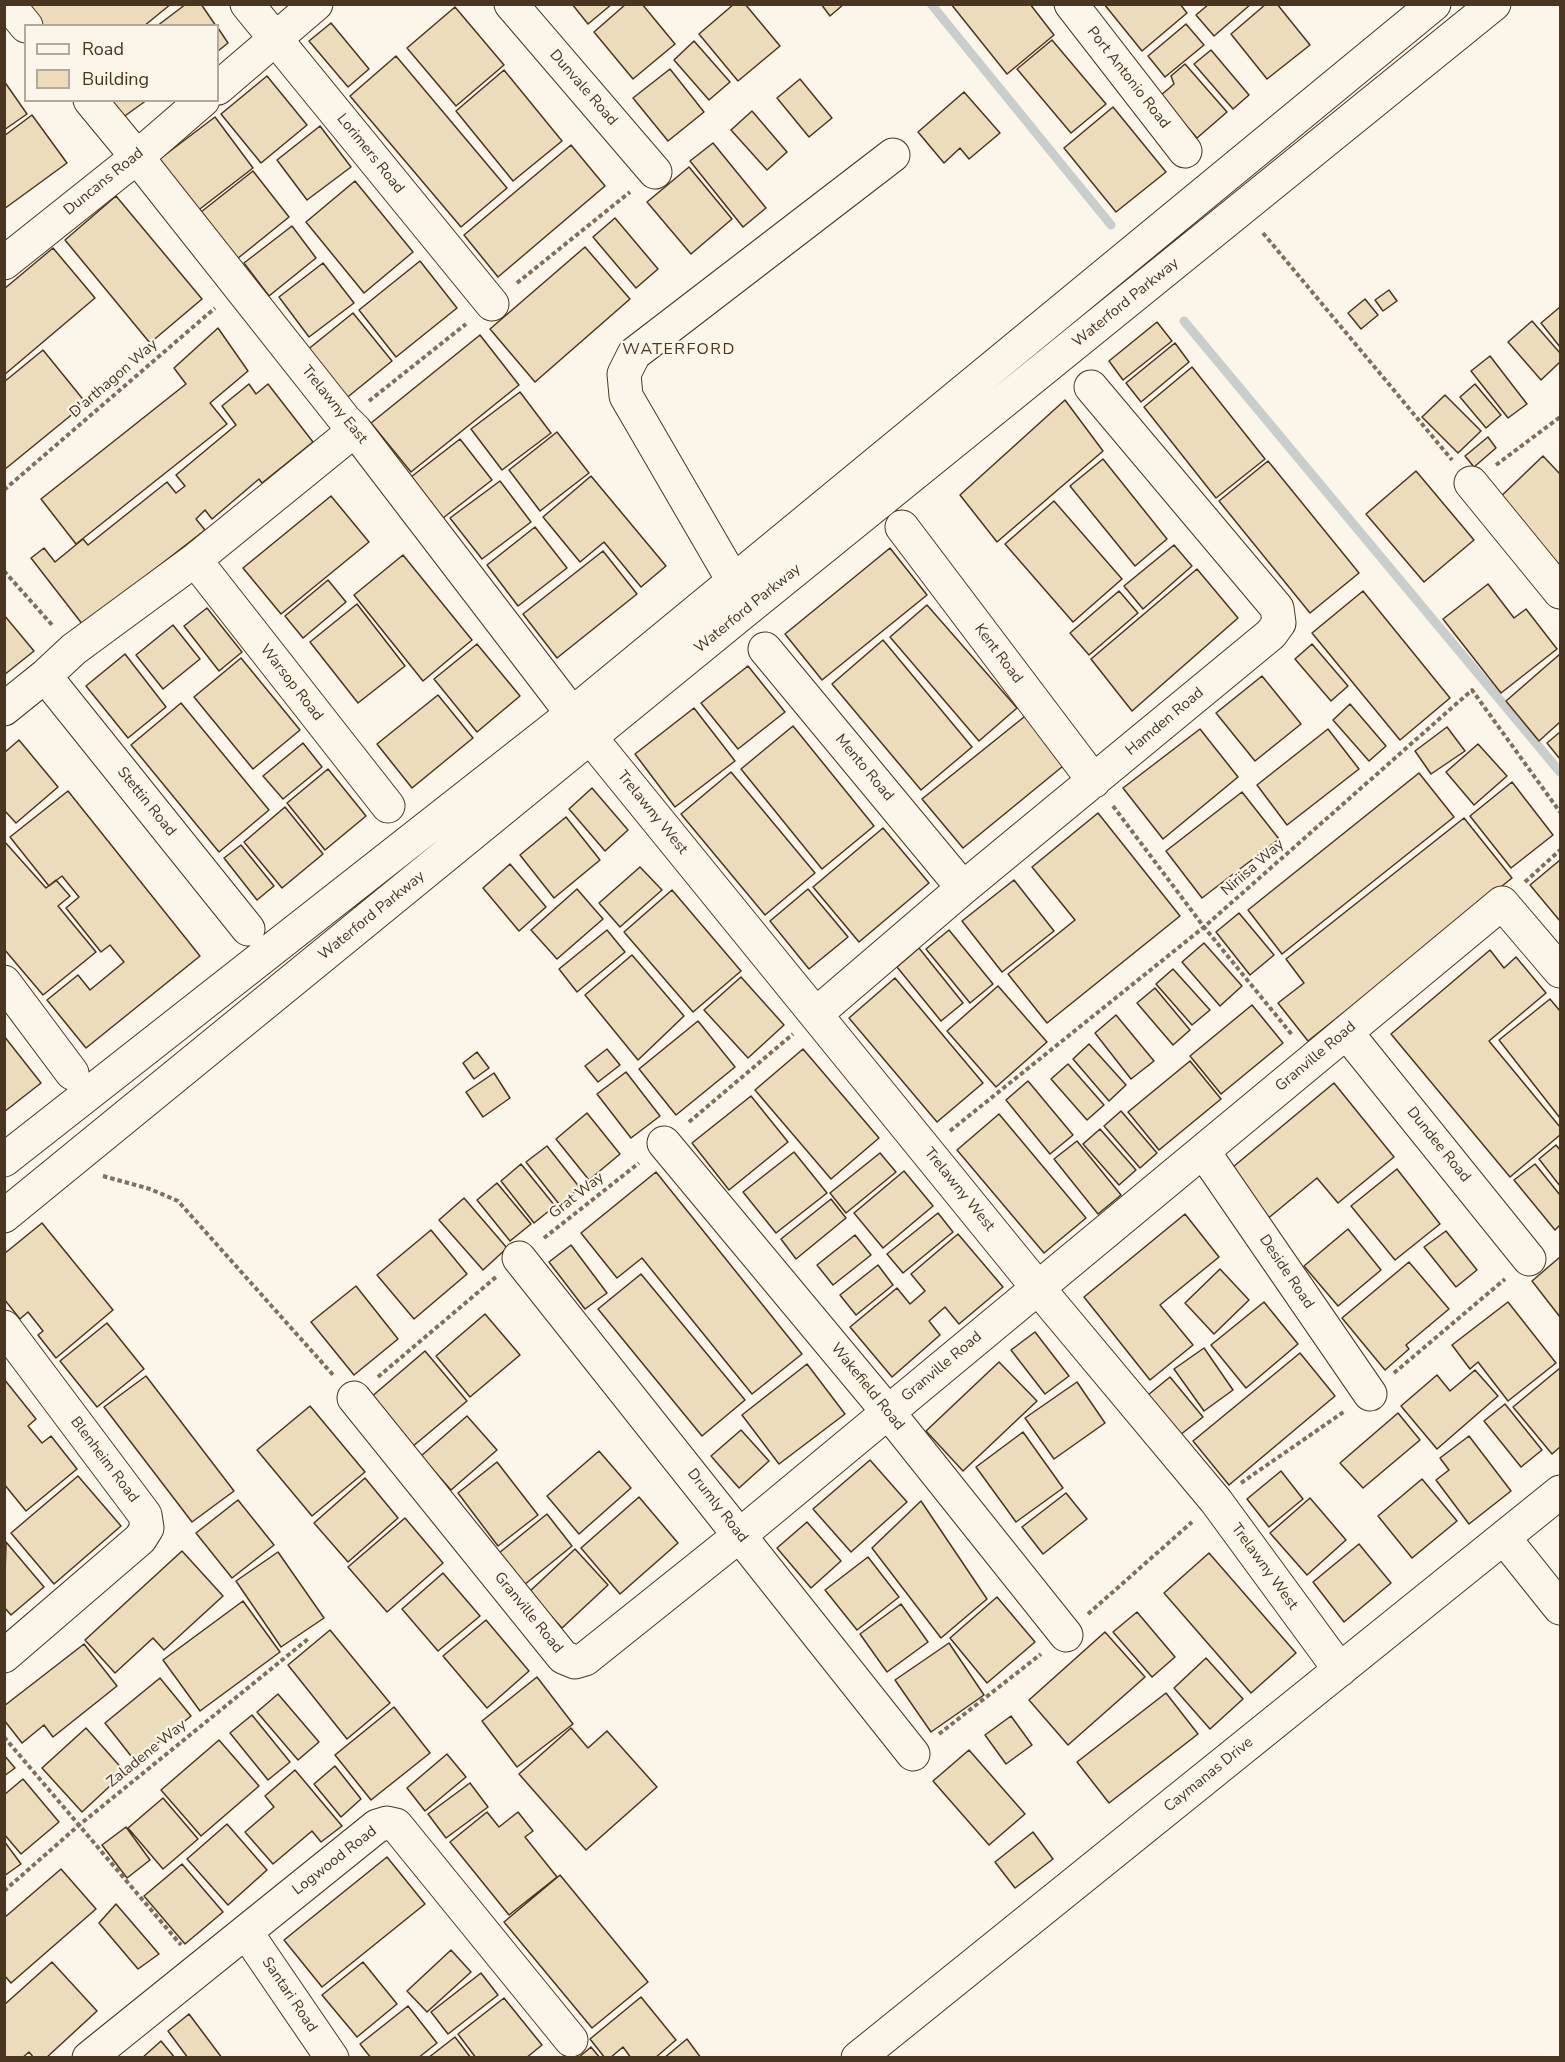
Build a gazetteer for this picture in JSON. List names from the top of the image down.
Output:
{
  "streets": {
    "street": [
      "Port Antonio Road",
      "Dunvale Road",
      "Lorimers Road",
      "Duncans Road",
      "Waterford Parkway",
      "Trelawny East",
      "Kent Road",
      "Warsop Road",
      "Hamden Road",
      "Mento Road",
      "Stettin Road",
      "Trelawny West",
      "Granville Road",
      "Dundee Road",
      "Deside Road",
      "Wakefield Road",
      "Blenheim Road",
      "Drumly Road",
      "Caymanas Drive",
      "Logwood Road",
      "Santari Road"
    ],
    "path": [
      "D'arthagon Way",
      "Niriisa Way",
      "Grat Way",
      "Zaladene Way"
    ]
  },
  "crossings": [
    ["Duncans Road", "Trelawny East"],
    ["Waterford Parkway", "Trelawny East"],
    ["Waterford Parkway", "Trelawny West"],
    ["D'arthagon Way", "Trelawny East"],
    ["Trelawny East", "Trelawny West"],
    ["Kent Road", "Hamden Road"],
    ["Hamden Road", "Mento Road"],
    ["Hamden Road", "Trelawny West"],
    ["Hamden Road", "Grat Way"],
    ["Trelawny West", "Niriisa Way"],
    ["Trelawny West", "Granville Road"],
    ["Trelawny West", "Grat Way"],
    ["Trelawny West", "Caymanas Drive"],
    ["Granville Road", "Dundee Road"],
    ["Granville Road", "Grat Way"],
    ["Granville Road", "Deside Road"],
    ["Granville Road", "Wakefield Road"],
    ["Granville Road", "Drumly Road"],
    ["Grat Way", "Wakefield Road"],
    ["Grat Way", "Drumly Road"],
    ["Logwood Road", "Santari Road"]
  ],
  "districts": ["WATERFORD"],
  "legend": ["Road", "Building"]
}
